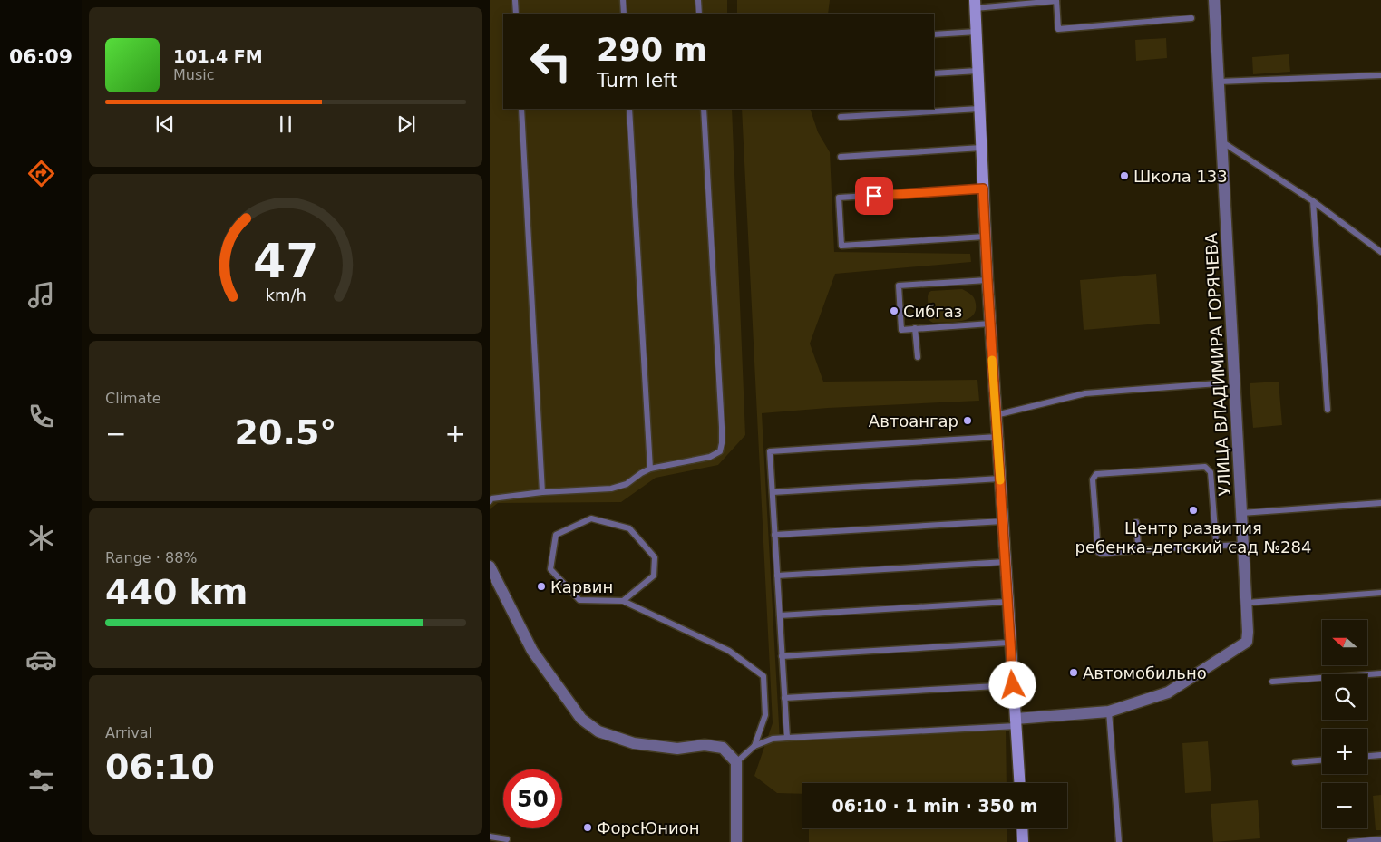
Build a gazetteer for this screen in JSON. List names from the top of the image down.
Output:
{
  "streets": {
    "street": ["УЛИЦА ВЛАДИМИРА ГОРЯЧЕВА"]
  },
  "places": [
    "Школа 133",
    "Сибгаз",
    "Автоангар",
    "Центр развития ребенка-детский сад №284",
    "Карвин",
    "Автомобильно",
    "ФорсЮнион"
  ],
  "north": "left",
  "page": {
    "tabs": "06:09",
    "turn": ["290 m", "Turn left"],
    "song": ["101.4 FM", "Music"],
    "tile": [
      "Climate",
      ["Range · 88%", "440 km"],
      ["Arrival", "06:10"]
    ],
    "heat": ["−", "20.5°", "+"],
    "map_buttons": ["+", "−"],
    "limit": "50",
    "trip": "06:10 · 1 min · 350 m",
    "gauge": ["47", "km/h"]
  }
}
